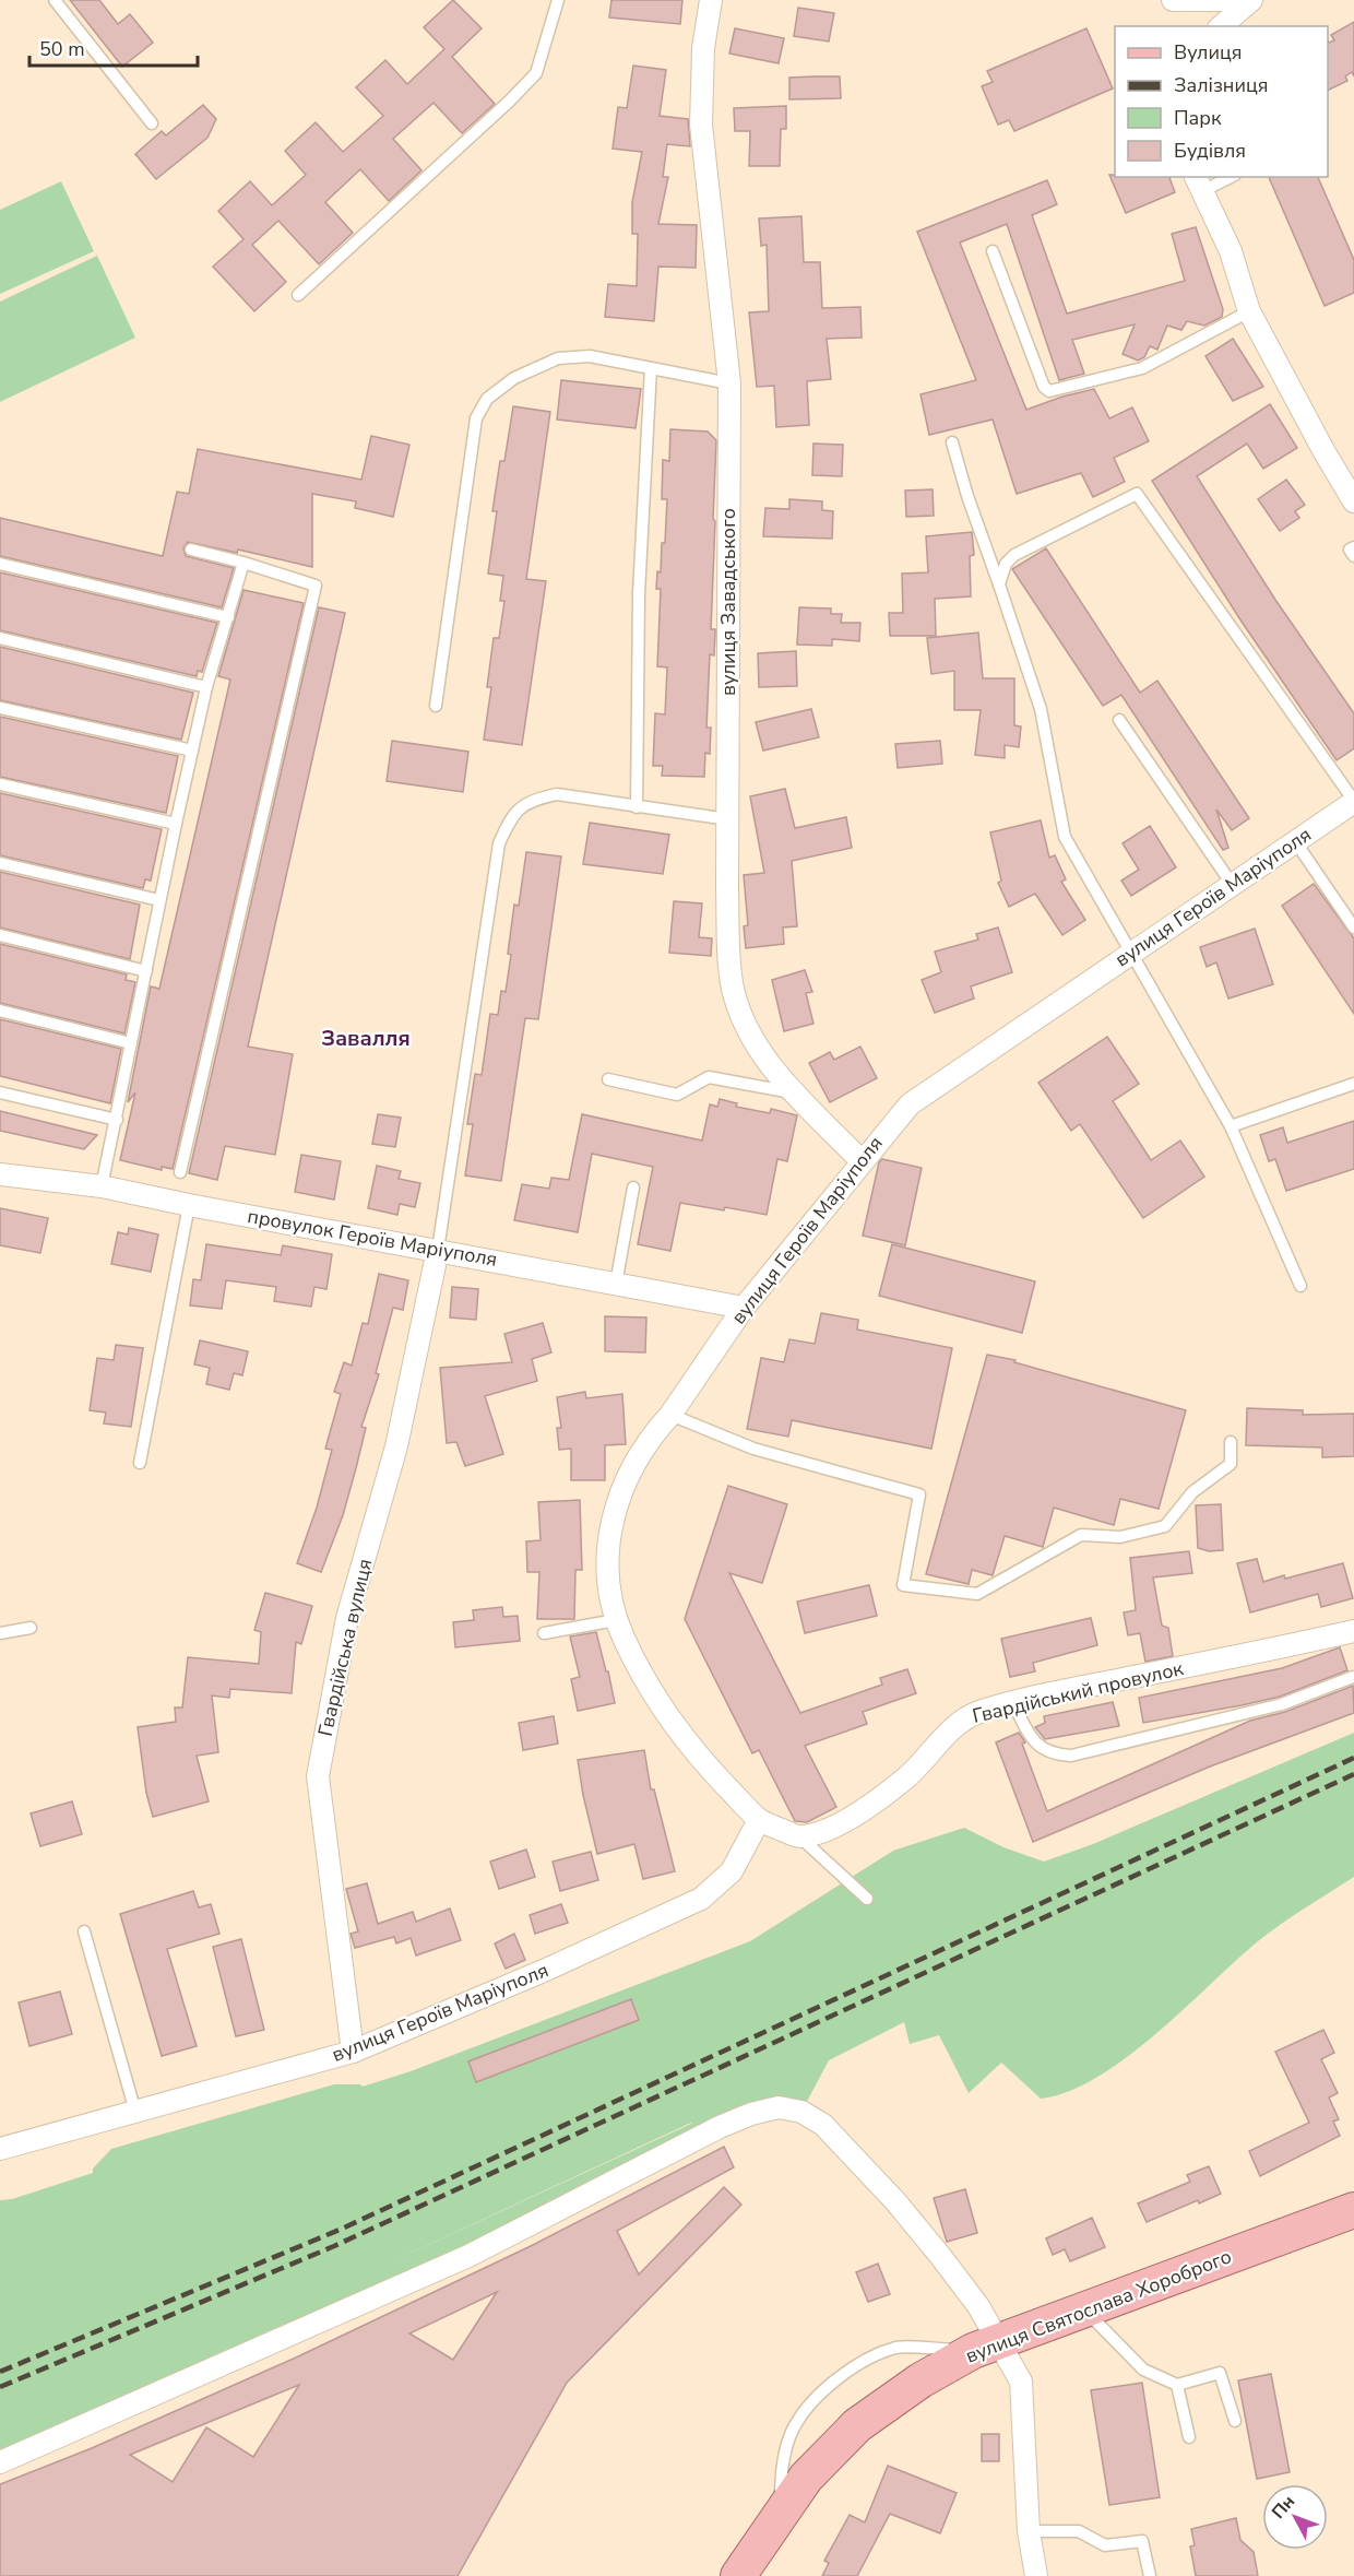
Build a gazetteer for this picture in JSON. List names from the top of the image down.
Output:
{
  "streets": {
    "main road": ["вулиця Святослава Хороброго"],
    "street": [
      "вулиця Завадського",
      "вулиця Героїв Маріуполя",
      "провулок Героїв Маріуполя",
      "Гвардійська вулиця",
      "Гвардійський провулок"
    ]
  },
  "crossings": [
    ["вулиця Завадського", "вулиця Героїв Маріуполя"],
    ["вулиця Героїв Маріуполя", "провулок Героїв Маріуполя"],
    ["вулиця Героїв Маріуполя", "Гвардійська вулиця"],
    ["вулиця Героїв Маріуполя", "Гвардійський провулок"],
    ["провулок Героїв Маріуполя", "Гвардійська вулиця"]
  ],
  "districts": ["Завалля"],
  "legend": [
    "Вулиця",
    "Залізниця",
    "Парк",
    "Будівля"
  ],
  "scale_bar": "50 m",
  "north": "top left"
}
